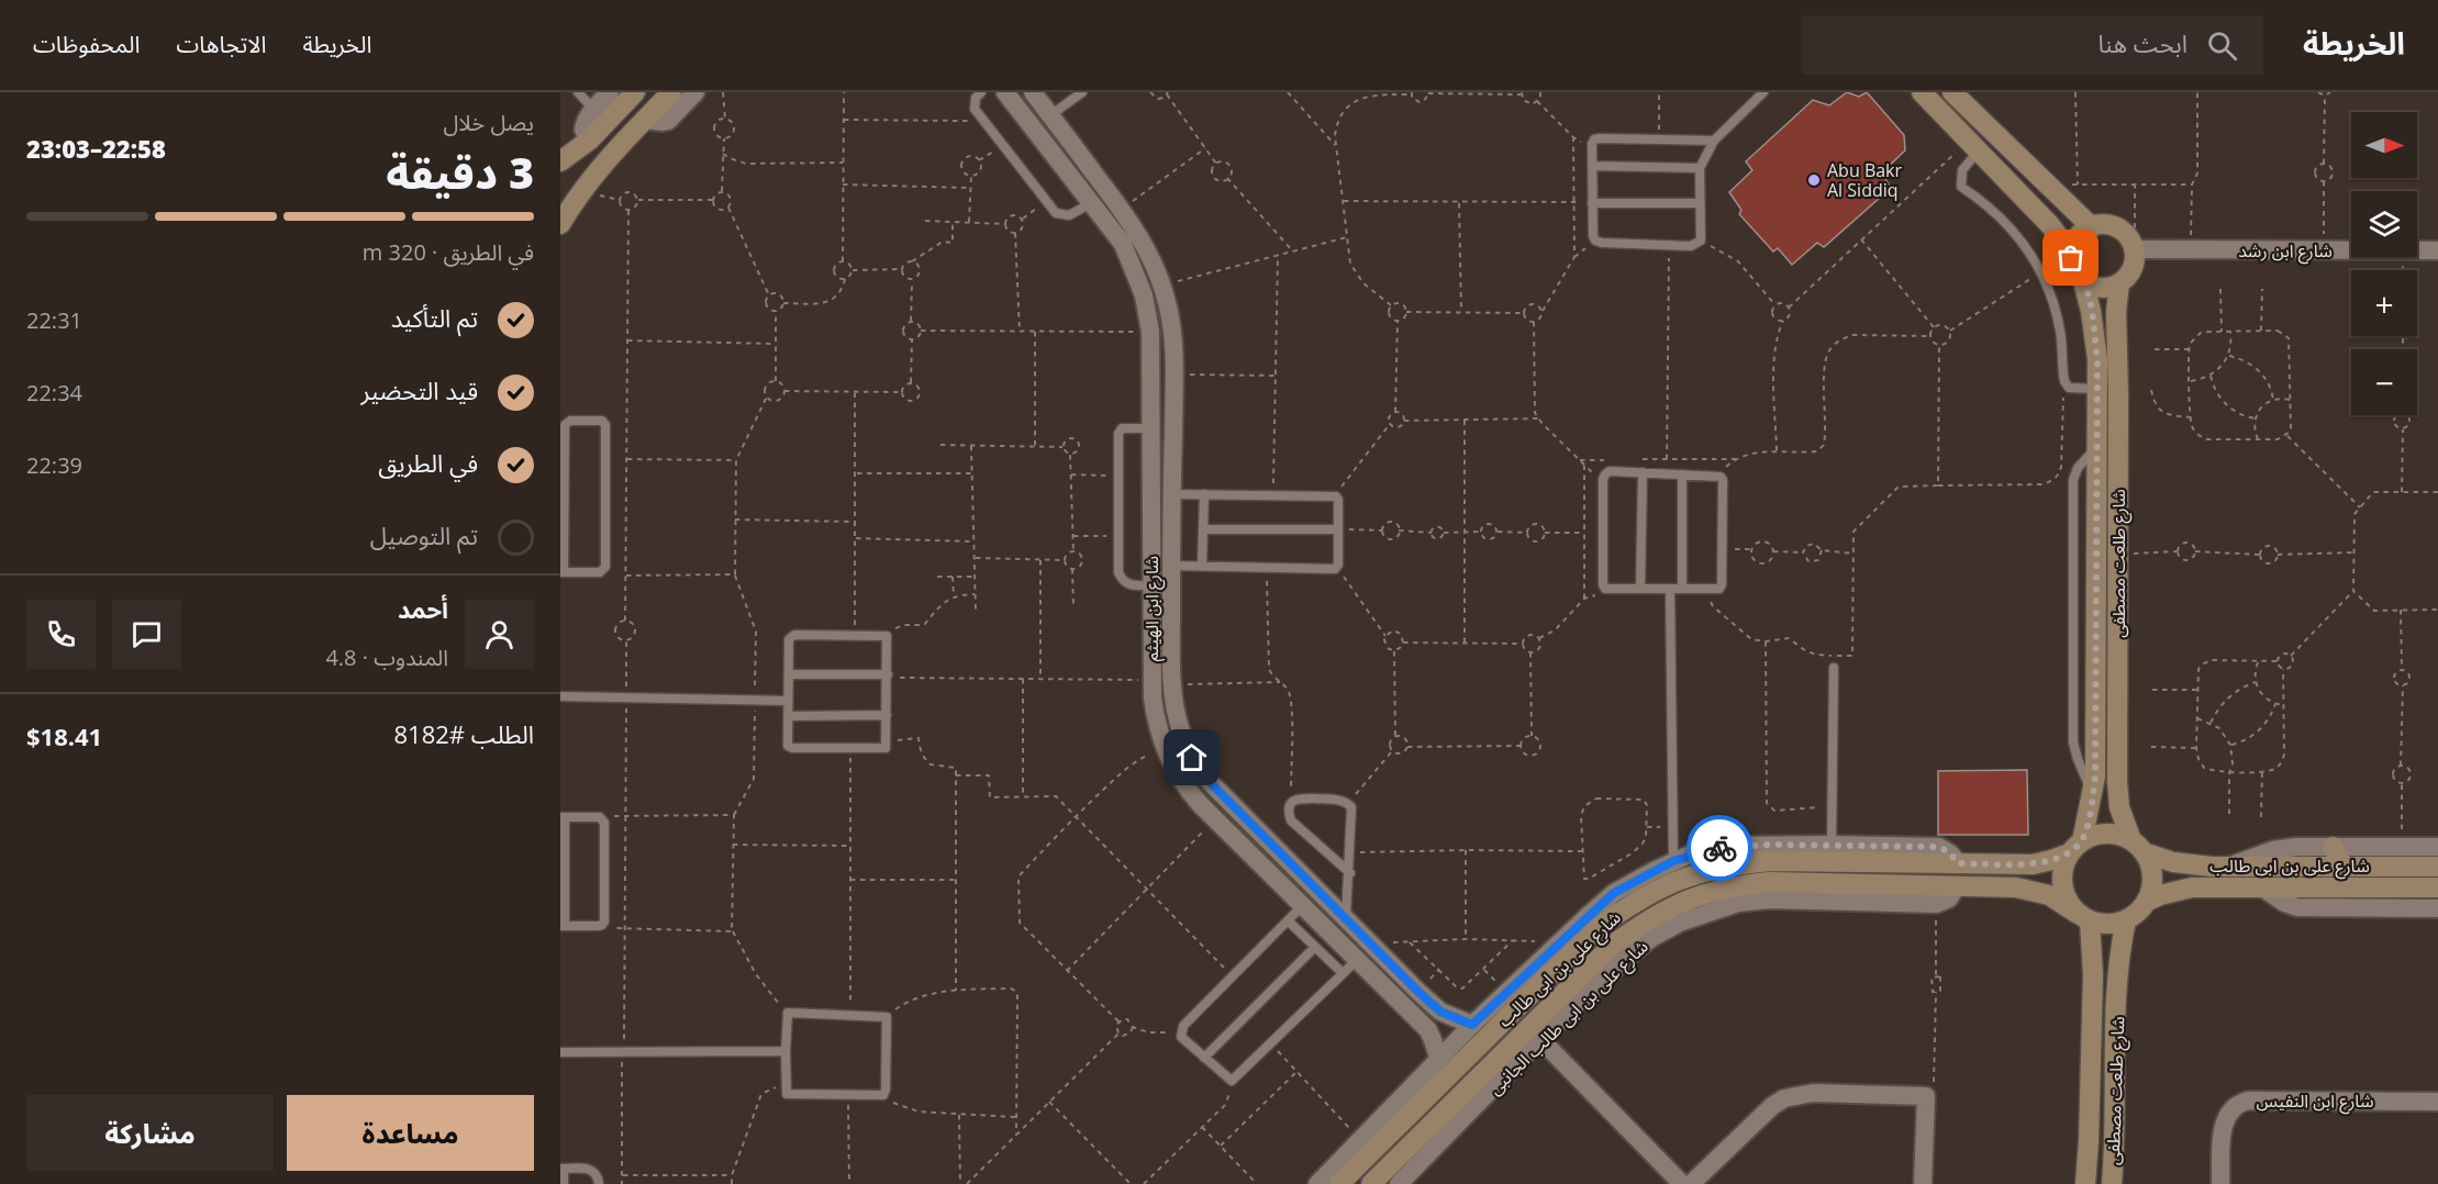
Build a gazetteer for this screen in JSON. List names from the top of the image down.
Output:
{
  "streets": {
    "street": [
      "شارع ابن رشد",
      "شارع طلعت مصطفى",
      "شارع ابن الهيثم",
      "شارع على بن ابى طالب",
      "شارع على بن ابى طالب الجانبى",
      "شارع ابن النفيس"
    ]
  },
  "crossings": [
    ["شارع ابن رشد", "شارع طلعت مصطفى"],
    ["شارع طلعت مصطفى", "شارع على بن ابى طالب"],
    ["شارع على بن ابى طالب", "شارع على بن ابى طالب الجانبى"]
  ],
  "places": ["Abu Bakr Al Siddiq"],
  "north": "right",
  "page": {
    "header": "الخريطة",
    "search": "ابحث هنا",
    "nav": ["الخريطة", "الاتجاهات", "المحفوظات"],
    "heading": ["3 دقيقة", "يصل خلال", "22:58–23:03"],
    "panel": [
      "أحمد",
      "المندوب · 4.8",
      "الطلب #8182",
      "$18.41"
    ],
    "map_buttons": ["+", "−"],
    "bar": "في الطريق · 320 m",
    "list": [
      ["تم التأكيد", "22:31"],
      ["قيد التحضير", "22:34"],
      ["في الطريق", "22:39"],
      "تم التوصيل"
    ],
    "buttons": ["مساعدة", "مشاركة"]
  }
}
